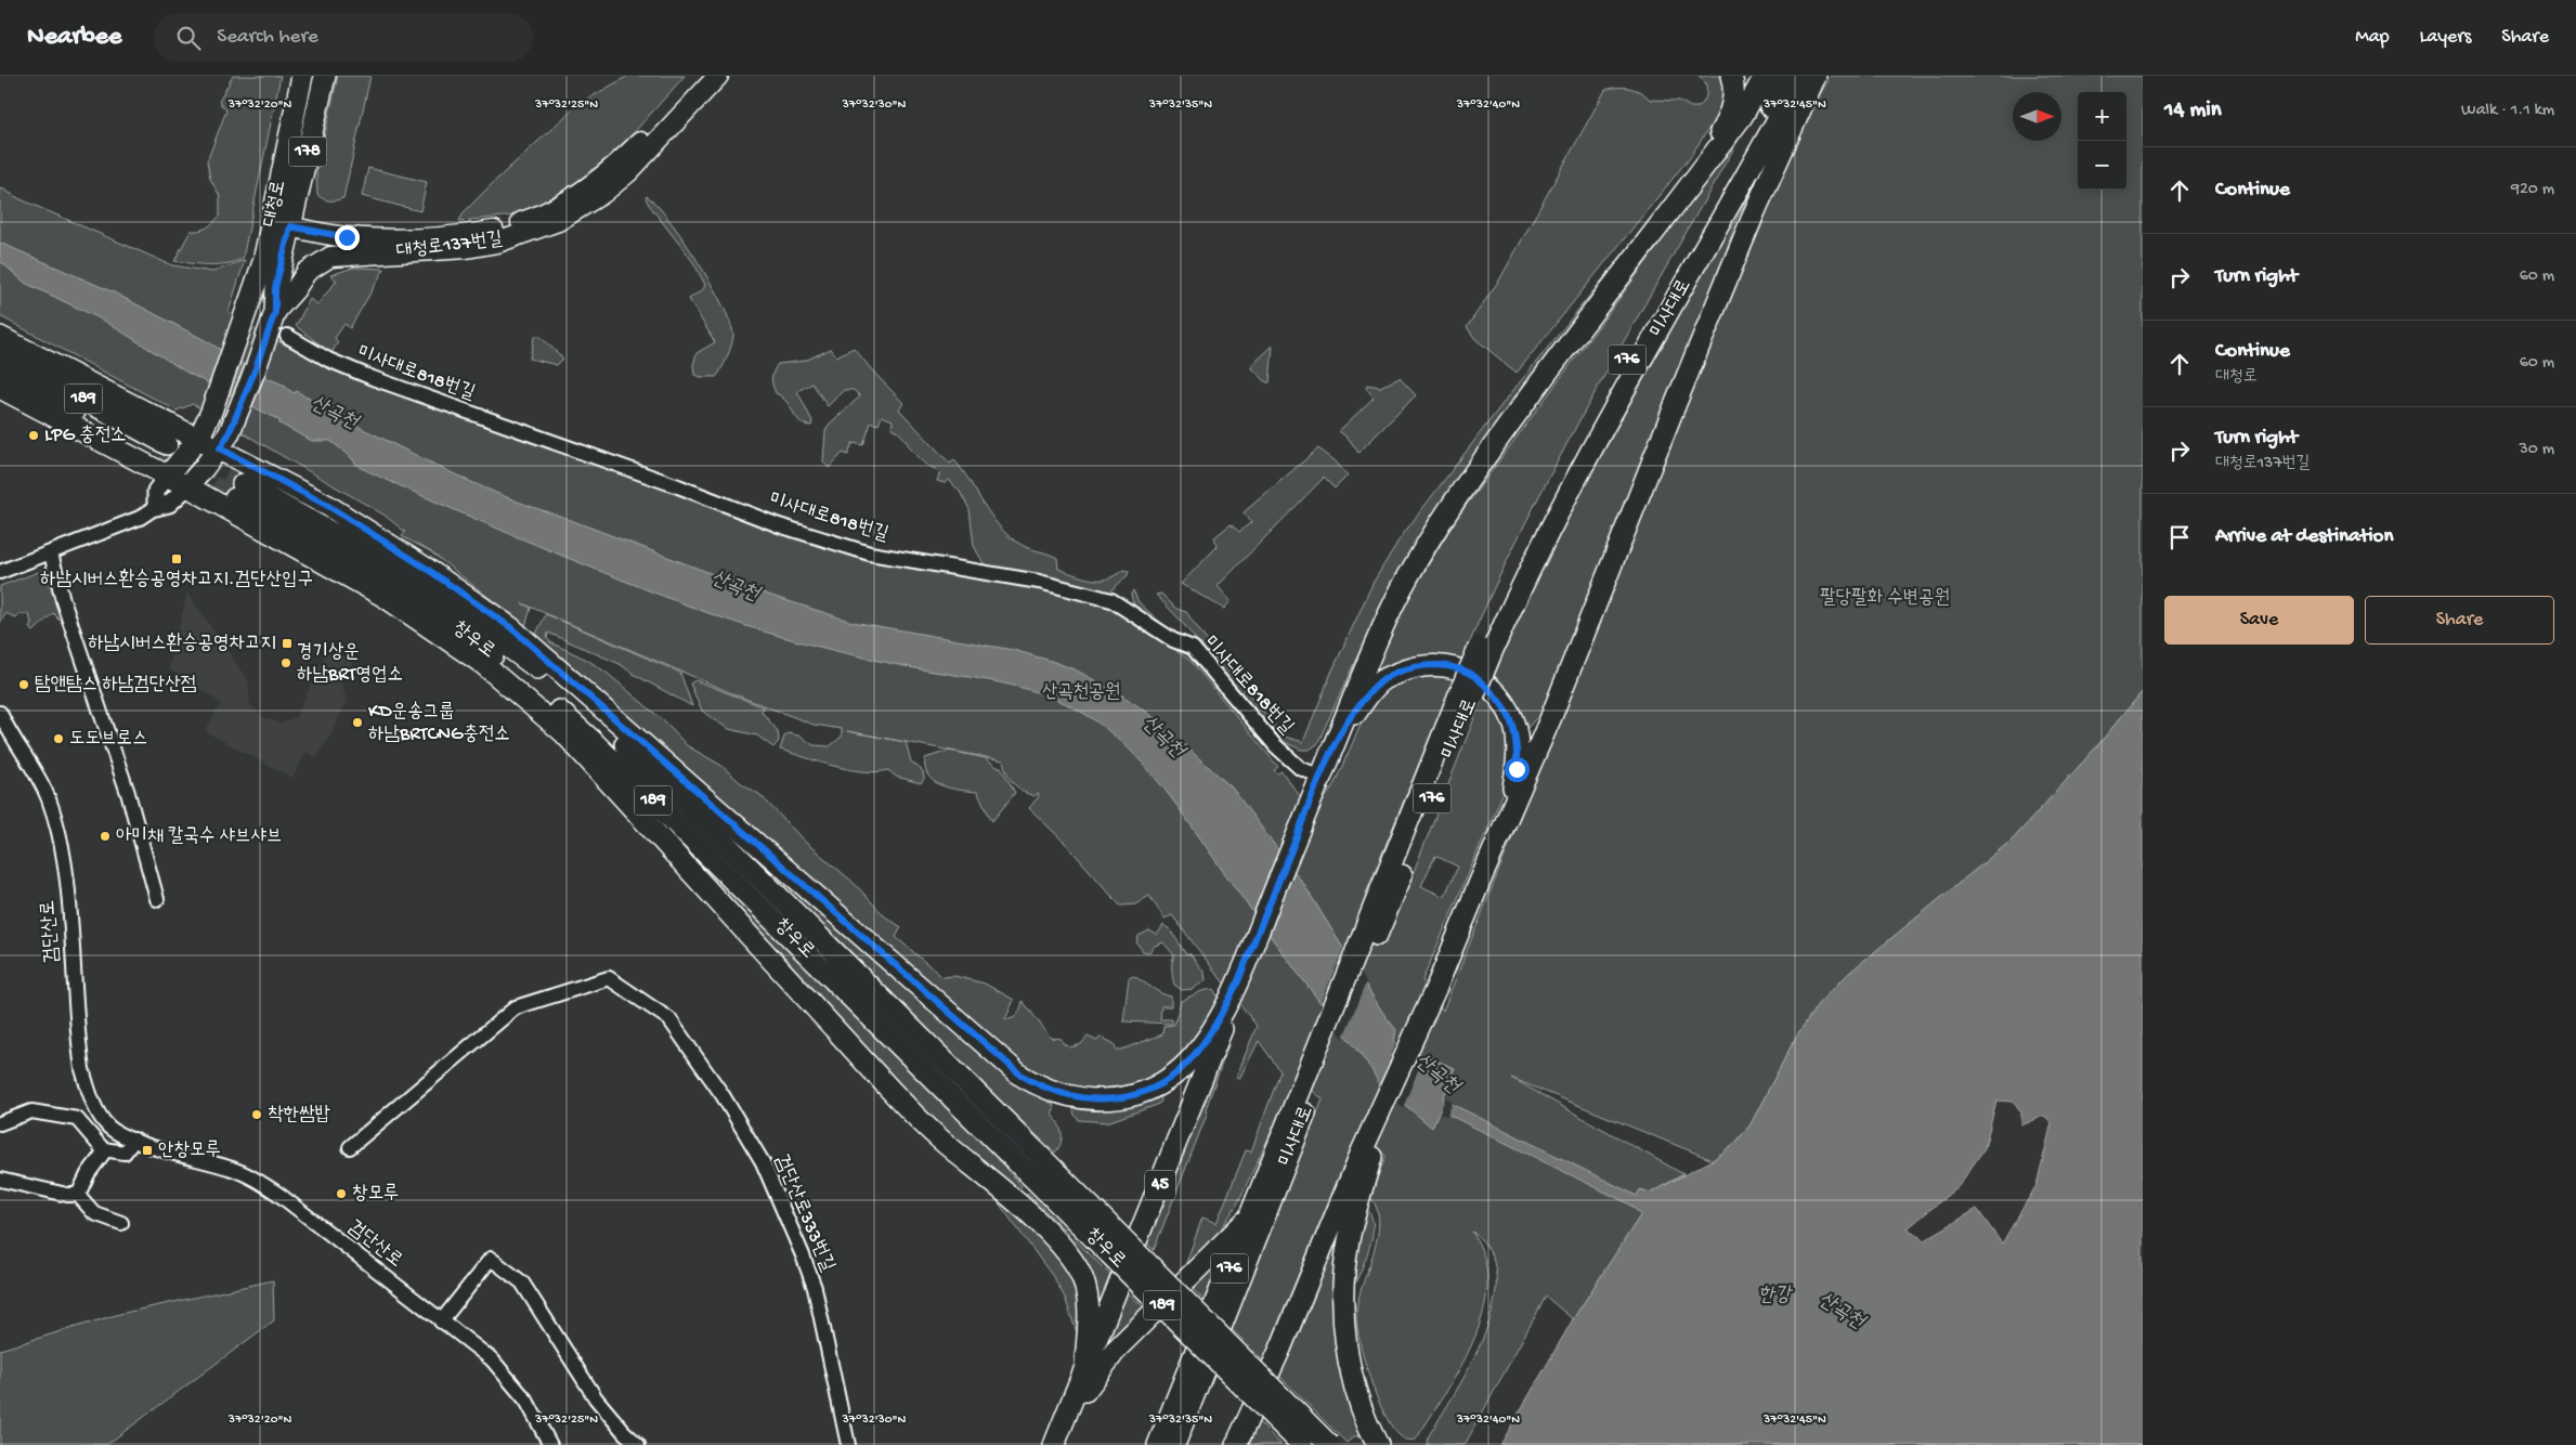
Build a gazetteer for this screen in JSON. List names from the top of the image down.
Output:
{
  "streets": {
    "main road": [
      "178",
      "대청로",
      "대청로137번길",
      "미사대로",
      "176",
      "189",
      "창우로",
      "45"
    ],
    "street": ["미사대로818번길", "검단산로", "검단산로333번길"]
  },
  "crossings": [
    ["178", "대청로"],
    ["178", "189"],
    ["대청로", "대청로137번길"],
    ["미사대로818번길", "45"]
  ],
  "water": ["산곡천", "한강"],
  "parks": ["팔당팔화 수변공원", "산곡천공원"],
  "places": {
    "other": [
      "LPG 충전소",
      "경기상운 하남BRT영업소",
      "탐앤탐스 하남검단산점",
      "KD운송그룹 하남BRTCNG충전소",
      "도도브로스",
      "아미채 칼국수 샤브샤브",
      "착한쌈밥",
      "창모루"
    ],
    "transit": ["하남시버스환승공영차고지.검단산입구", "하남시버스환승공영차고지", "안창모루"]
  },
  "north": "right",
  "page": {
    "header": "Nearbee",
    "search": "Search here",
    "nav": ["Map", "Layers", "Share"],
    "heading": ["14 min", "Walk · 1.1 km"],
    "map_buttons": ["+", "−"],
    "list": [
      ["Continue", "920 m"],
      ["Turn right", "60 m"],
      ["Continue", "대청로", "60 m"],
      ["Turn right", "대청로137번길", "30 m"],
      "Arrive at destination"
    ],
    "buttons": ["Save", "Share"]
  },
  "coordinates": [
    "37°32'20\"N",
    "37°32'25\"N",
    "37°32'30\"N",
    "37°32'35\"N",
    "37°32'40\"N",
    "37°32'45\"N"
  ]
}
